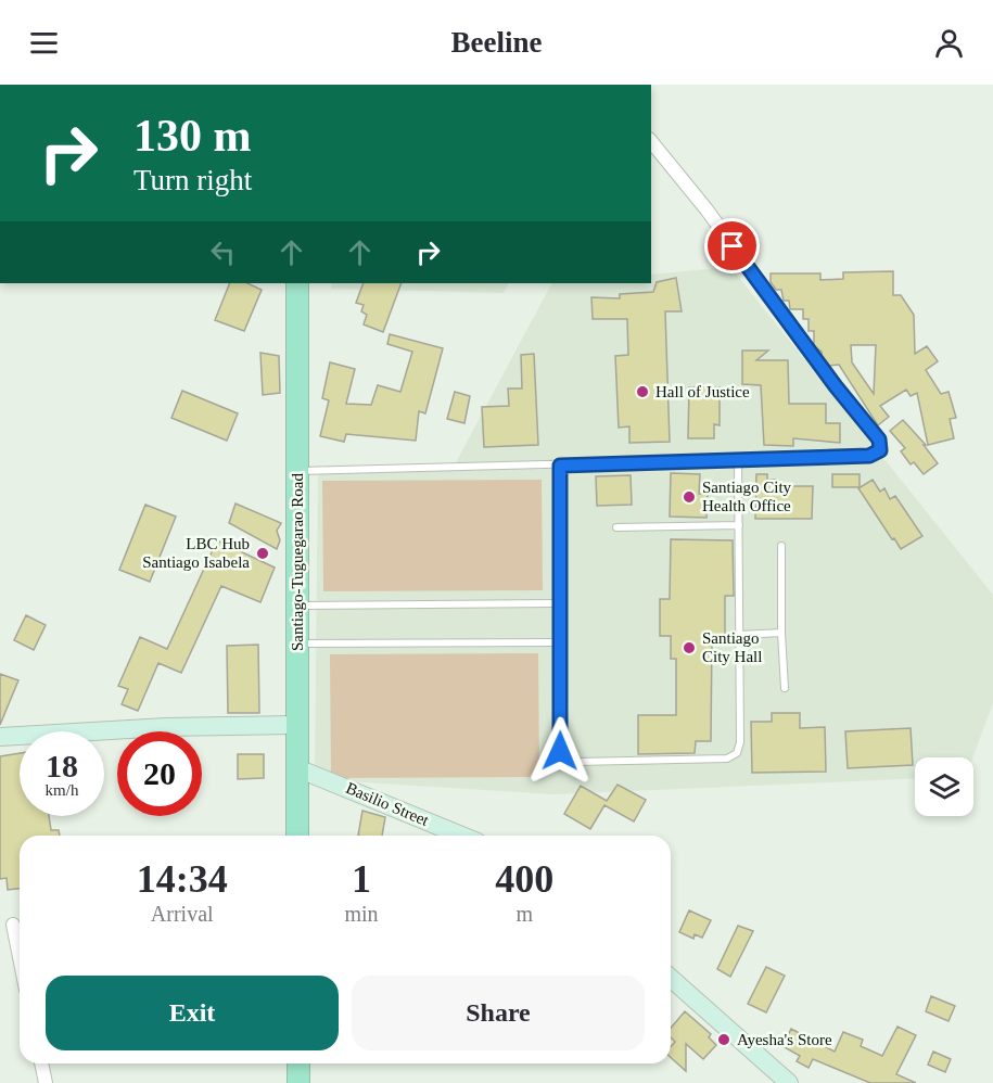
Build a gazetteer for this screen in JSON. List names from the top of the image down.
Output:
{
  "streets": {
    "main road": ["Santiago-Tuguegarao Road"],
    "street": ["Basilio Street"]
  },
  "crossings": [
    ["Santiago-Tuguegarao Road", "Basilio Street"]
  ],
  "places": [
    "Hall of Justice",
    "Santiago City Health Office",
    "LBC Hub Santiago Isabela",
    "Santiago City Hall",
    "Ayesha's Store"
  ],
  "page": {
    "header": "Beeline",
    "turn": ["130 m", "Turn right"],
    "speed": "18 km/h",
    "limit": "20",
    "eta": [
      "14:34",
      "Arrival",
      "1",
      "min",
      "400",
      "m"
    ],
    "buttons": ["Exit", "Share"]
  }
}
